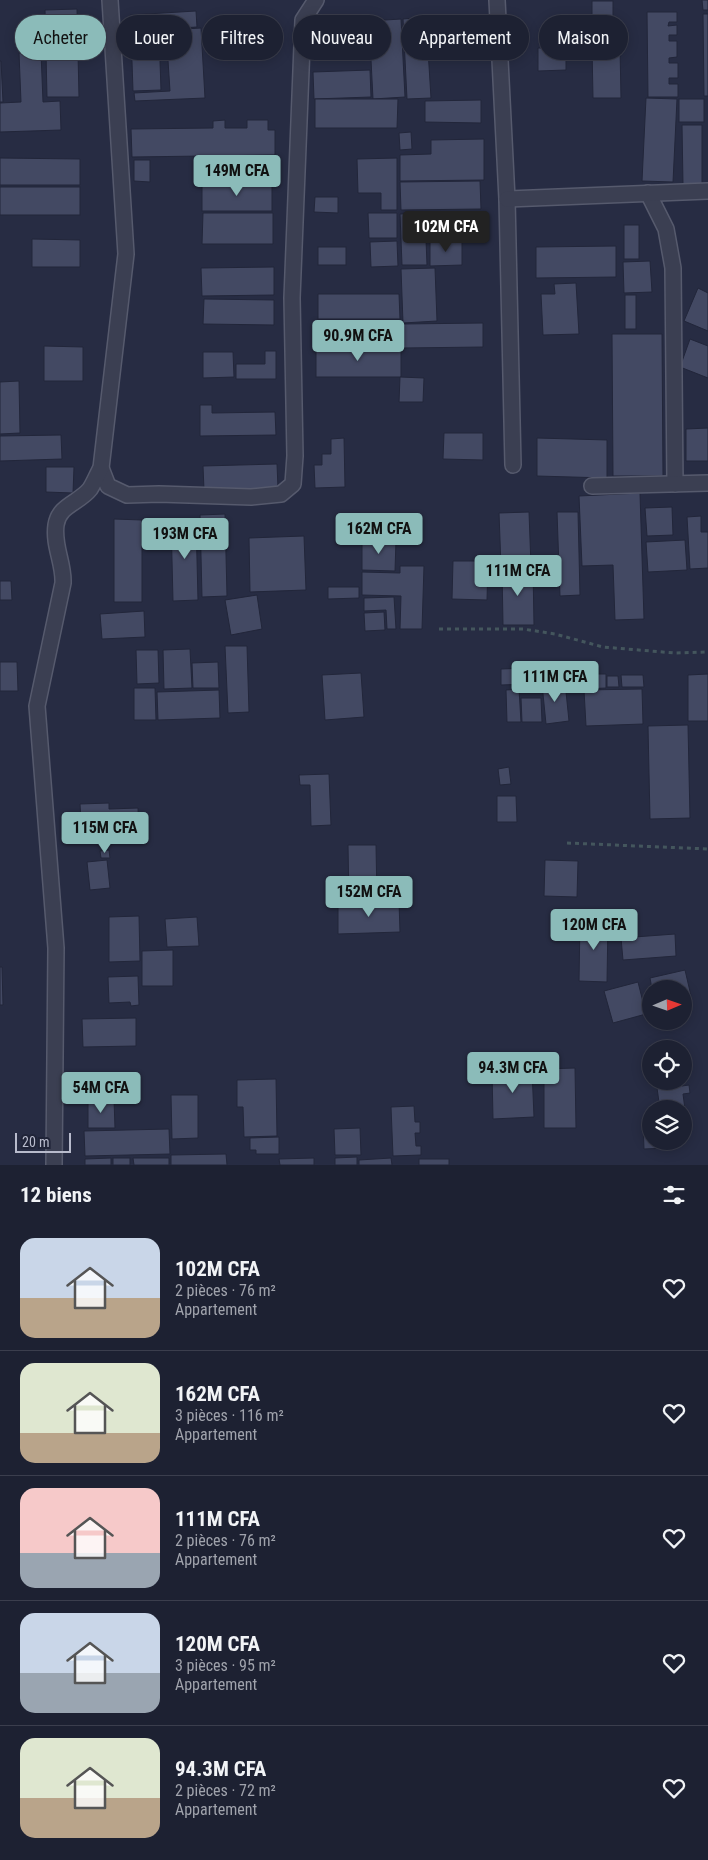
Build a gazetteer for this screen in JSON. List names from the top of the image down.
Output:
{
  "scale_bar": "20 m",
  "north": "right",
  "page": {
    "chip": [
      "Acheter",
      "Louer",
      "Filtres",
      "Nouveau",
      "Appartement",
      "Maison"
    ],
    "price": [
      "149M CFA",
      "102M CFA",
      "90.9M CFA",
      "162M CFA",
      "193M CFA",
      "111M CFA",
      "111M CFA",
      "115M CFA",
      "152M CFA",
      "120M CFA",
      "94.3M CFA",
      "54M CFA"
    ],
    "scale": "20 m",
    "heading": "12 biens",
    "list": [
      {
        "name": "102M CFA",
        "note": "2 pièces · 76 m² · Appartement"
      },
      {
        "name": "162M CFA",
        "note": "3 pièces · 116 m² · Appartement"
      },
      {
        "name": "111M CFA",
        "note": "2 pièces · 76 m² · Appartement"
      },
      {
        "name": "120M CFA",
        "note": "3 pièces · 95 m² · Appartement"
      },
      {
        "name": "94.3M CFA",
        "note": "2 pièces · 72 m² · Appartement"
      }
    ]
  }
}
